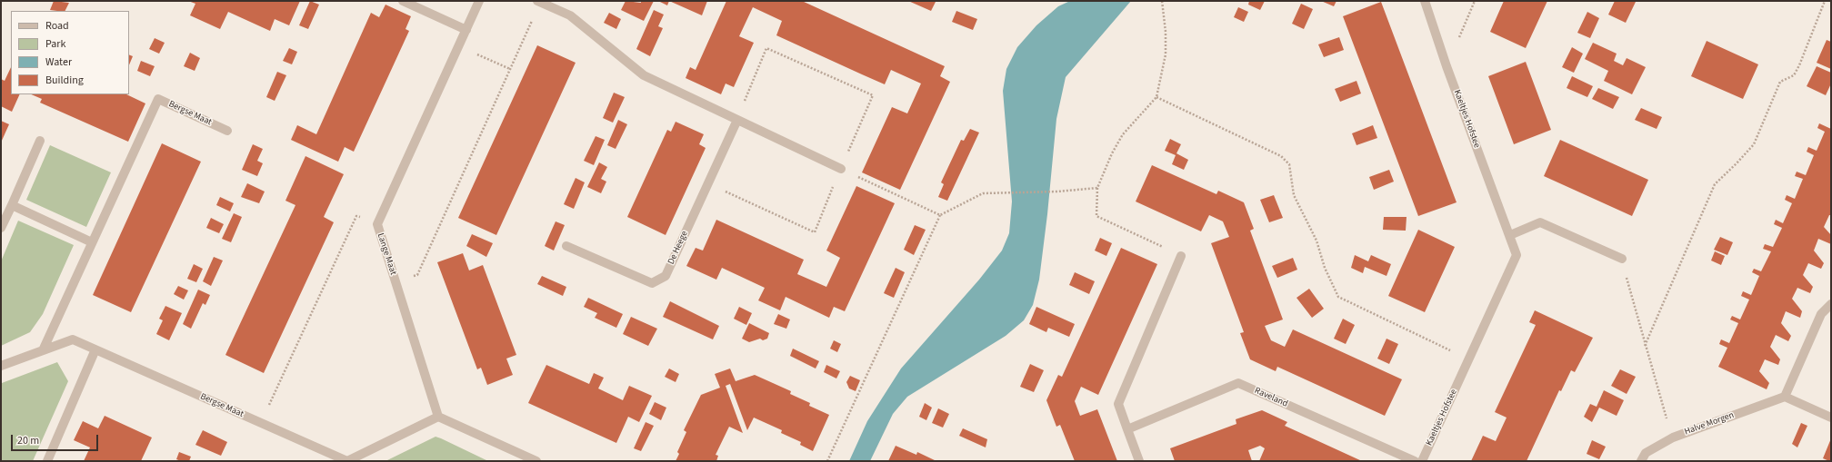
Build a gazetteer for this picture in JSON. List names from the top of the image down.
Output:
{
  "streets": {
    "street": [
      "Bergse Maat",
      "Kaeltjes Hofstee",
      "De Heege",
      "Lange Maat",
      "Raveland",
      "Halve Morgen"
    ]
  },
  "crossings": [
    ["Bergse Maat", "Lange Maat"]
  ],
  "legend": [
    "Road",
    "Park",
    "Water",
    "Building"
  ],
  "scale_bar": "20 m"
}
